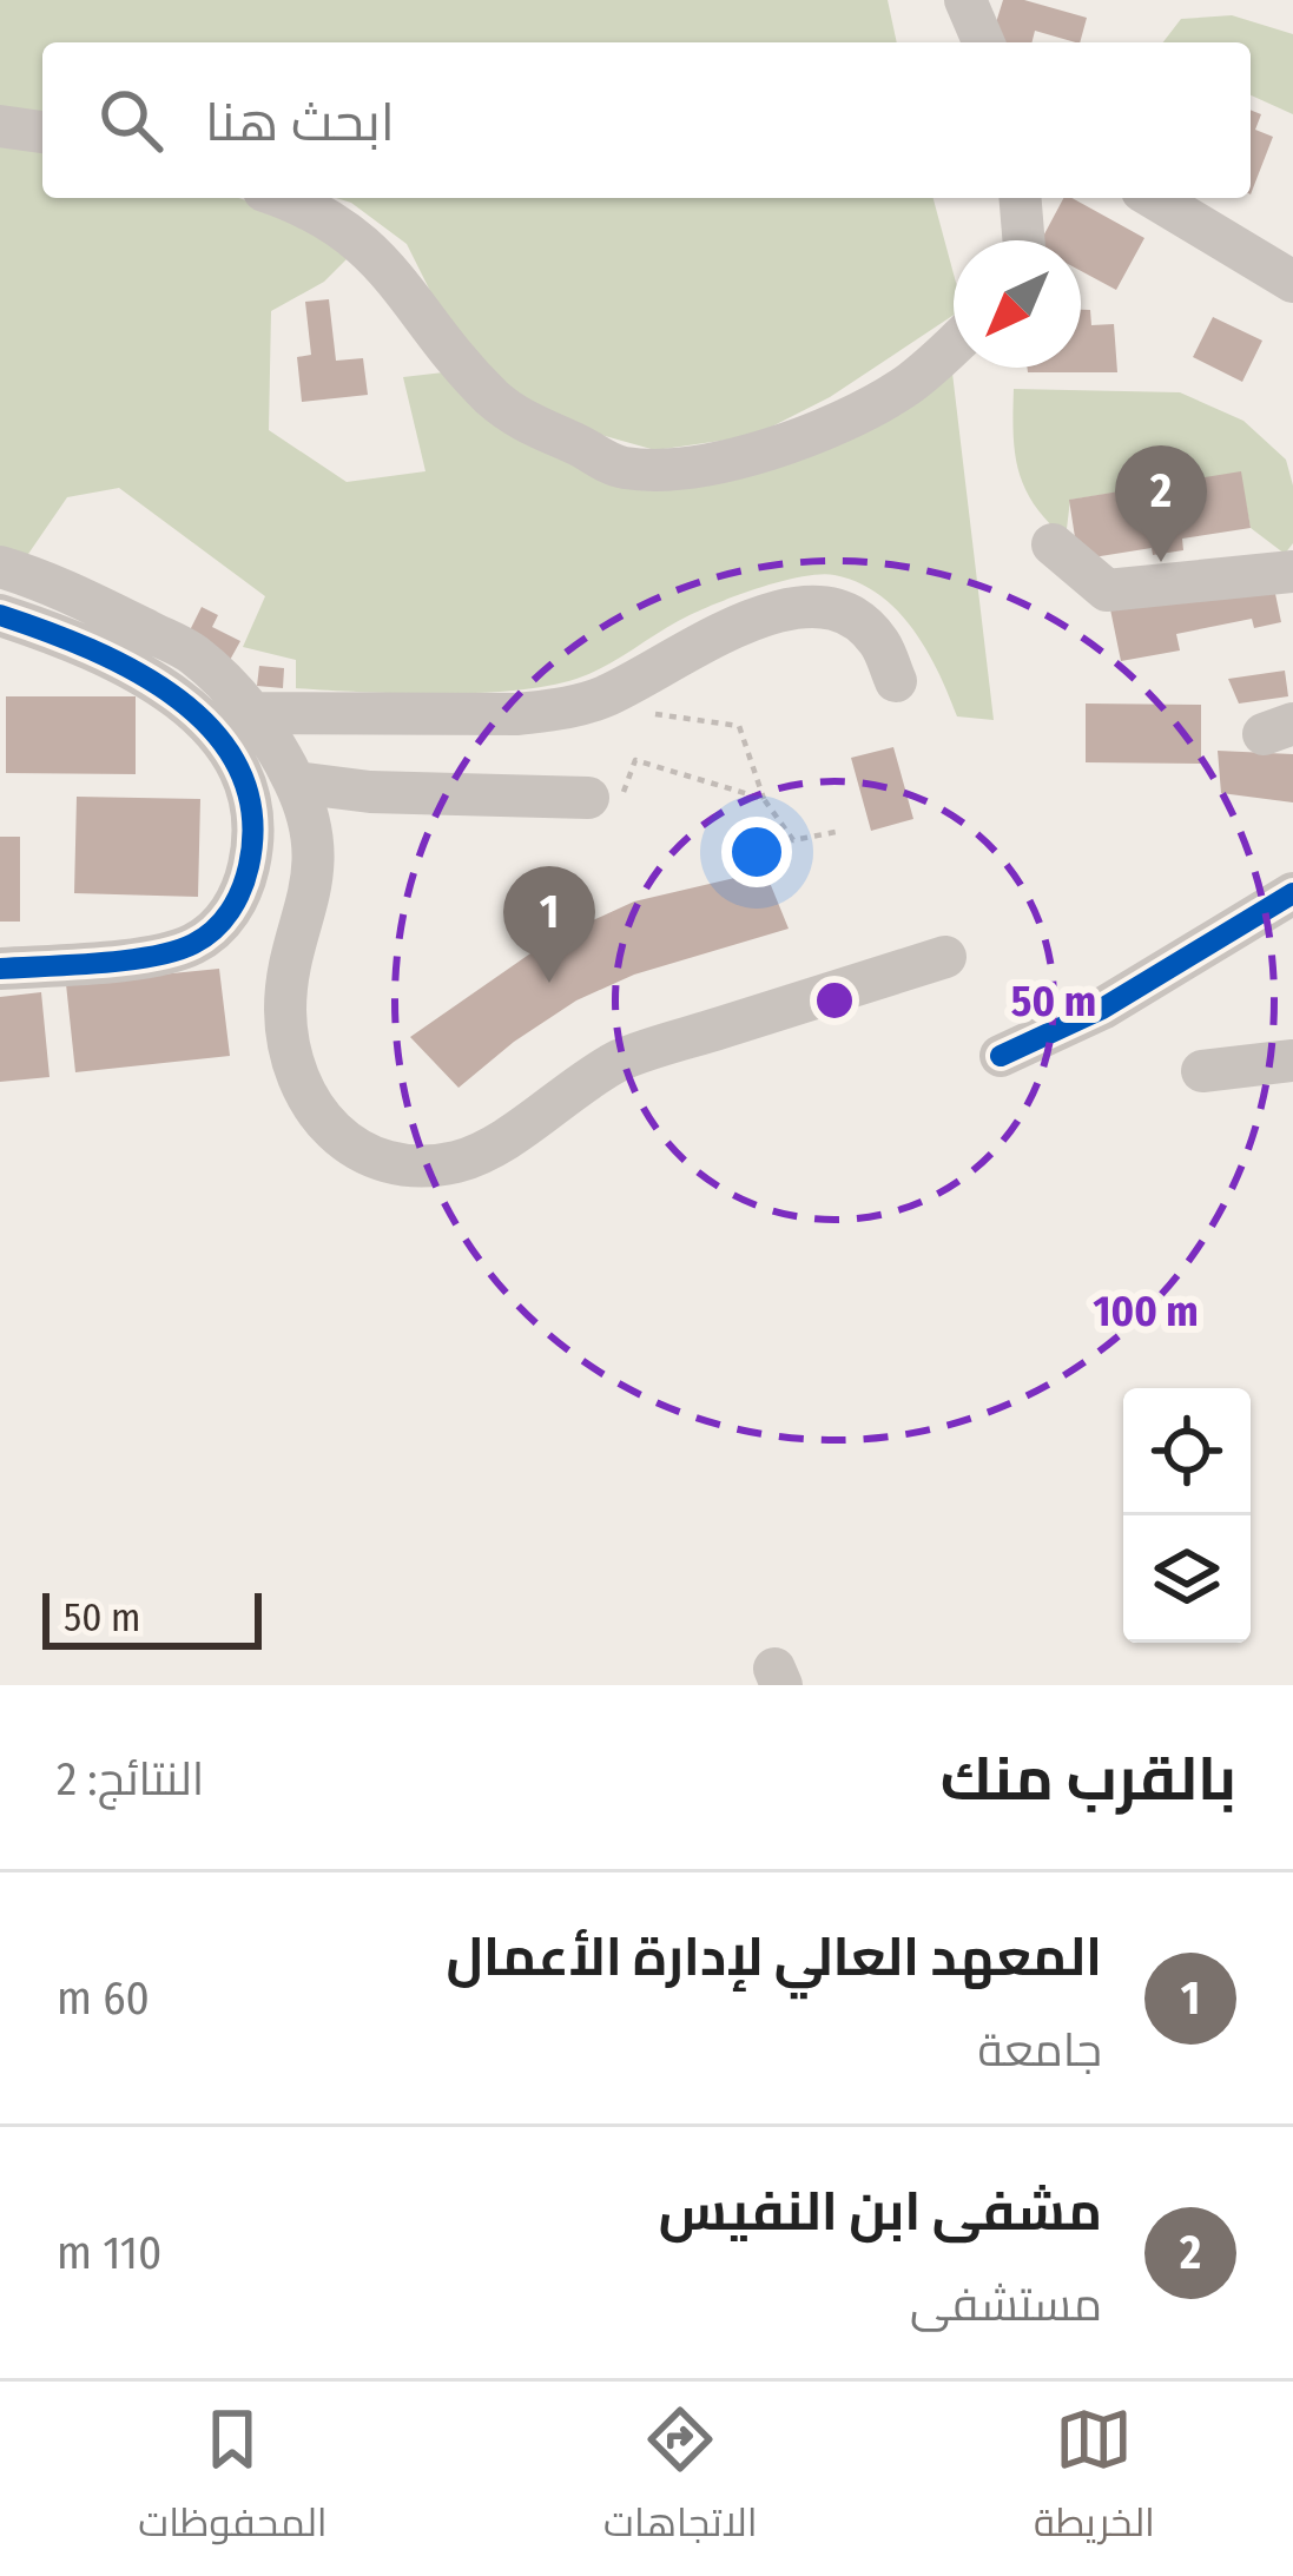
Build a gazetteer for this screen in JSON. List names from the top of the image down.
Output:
{
  "scale_bar": "50 m",
  "north": "bottom left",
  "page": {
    "search": "ابحث هنا",
    "pins": ["2", "1"],
    "scale": "50 m",
    "heading": ["بالقرب منك", "النتائج: 2"],
    "list": [
      {
        "mark": "1",
        "name": "المعهد العالي لإدارة الأعمال",
        "note": "جامعة",
        "value": "60 m"
      },
      {
        "mark": "2",
        "name": "مشفى ابن النفيس",
        "note": "مستشفى",
        "value": "110 m"
      }
    ],
    "nav": ["الخريطة", "الاتجاهات", "المحفوظات"]
  },
  "rings": ["50 m", "100 m"]
}
